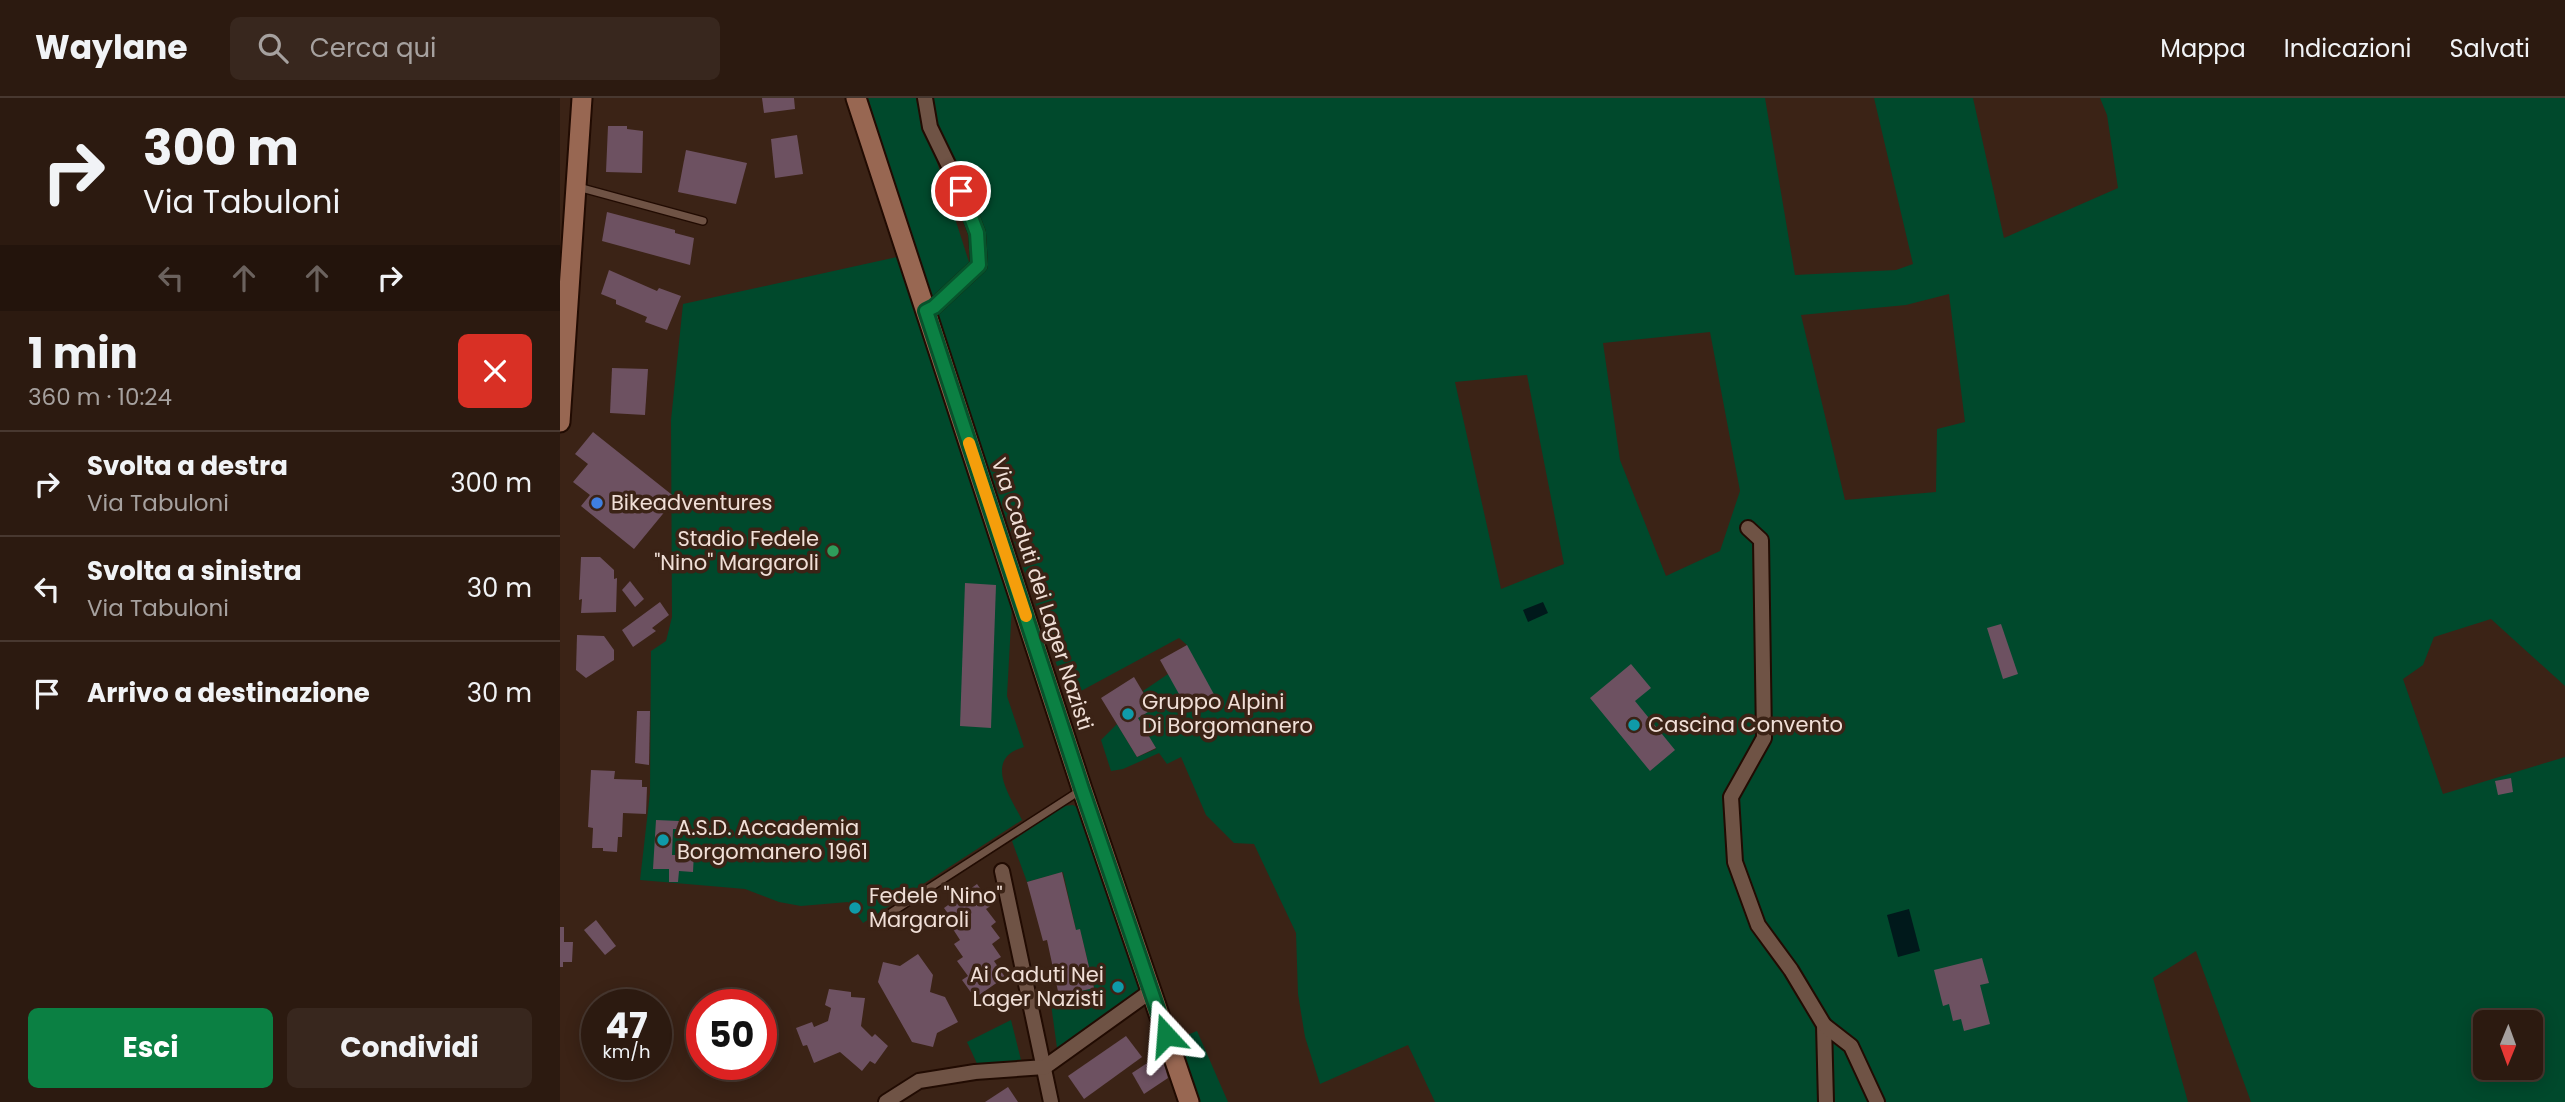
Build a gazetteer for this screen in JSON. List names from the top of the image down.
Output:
{
  "streets": {
    "main road": ["Via Caduti dei Lager Nazisti"]
  },
  "places": [
    "Bikeadventures",
    "Stadio Fedele \"Nino\" Margaroli",
    "Gruppo Alpini Di Borgomanero",
    "Cascina Convento",
    "A.S.D. Accademia Borgomanero 1961",
    "Fedele \"Nino\" Margaroli",
    "Ai Caduti Nei Lager Nazisti"
  ],
  "north": "bottom",
  "page": {
    "header": "Waylane",
    "search": "Cerca qui",
    "nav": ["Mappa", "Indicazioni", "Salvati"],
    "turn": ["300 m", "Via Tabuloni"],
    "heading": ["1 min", "360 m · 10:24"],
    "list": [
      {
        "name": "Svolta a destra",
        "note": "Via Tabuloni",
        "value": "300 m"
      },
      {
        "name": "Svolta a sinistra",
        "note": "Via Tabuloni",
        "value": "30 m"
      },
      {
        "name": "Arrivo a destinazione",
        "value": "30 m"
      }
    ],
    "speed": "47 km/h",
    "limit": "50",
    "buttons": ["Esci", "Condividi"]
  }
}
